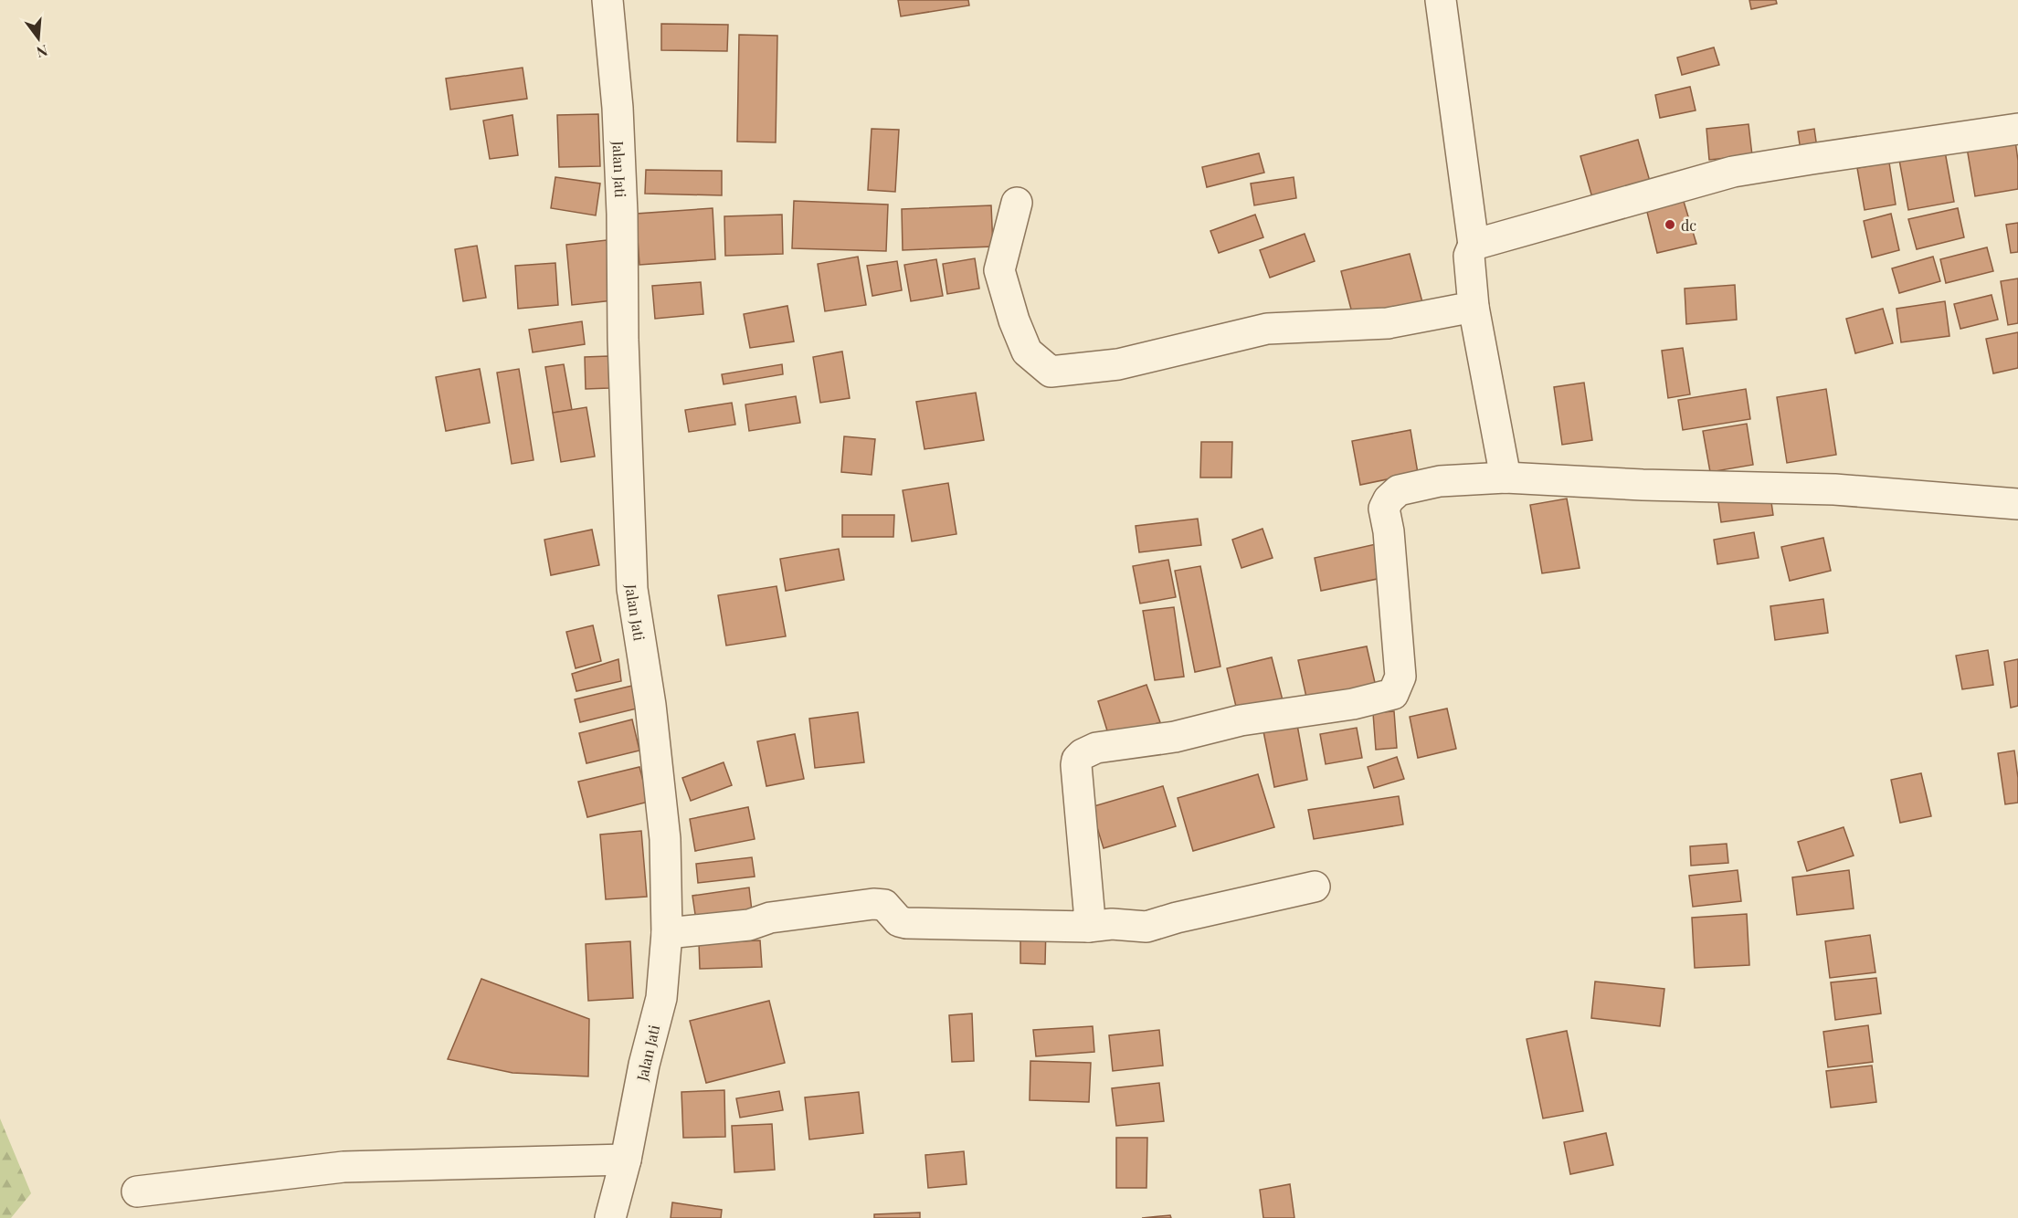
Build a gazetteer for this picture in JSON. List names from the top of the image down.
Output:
{
  "streets": {
    "street": ["Jalan Jati"]
  },
  "places": ["dc"],
  "north": "bottom"
}
